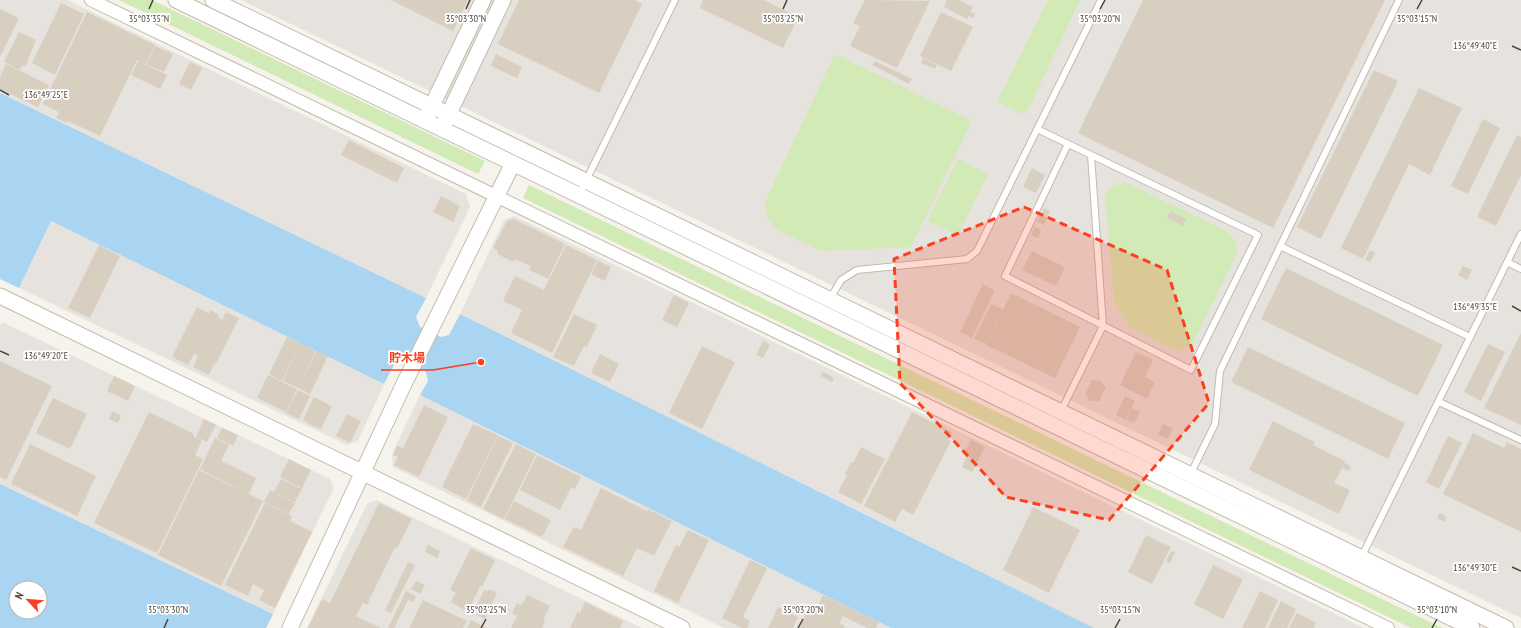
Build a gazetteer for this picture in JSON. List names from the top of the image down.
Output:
{
  "places": ["貯木場"],
  "north": "top left",
  "coordinates": [
    "35°03'35\"N",
    "35°03'30\"N",
    "35°03'25\"N",
    "35°03'20\"N",
    "35°03'15\"N",
    "136°49'40\"E",
    "136°49'25\"E",
    "136°49'35\"E",
    "136°49'20\"E",
    "136°49'30\"E",
    "35°03'10\"N"
  ]
}
